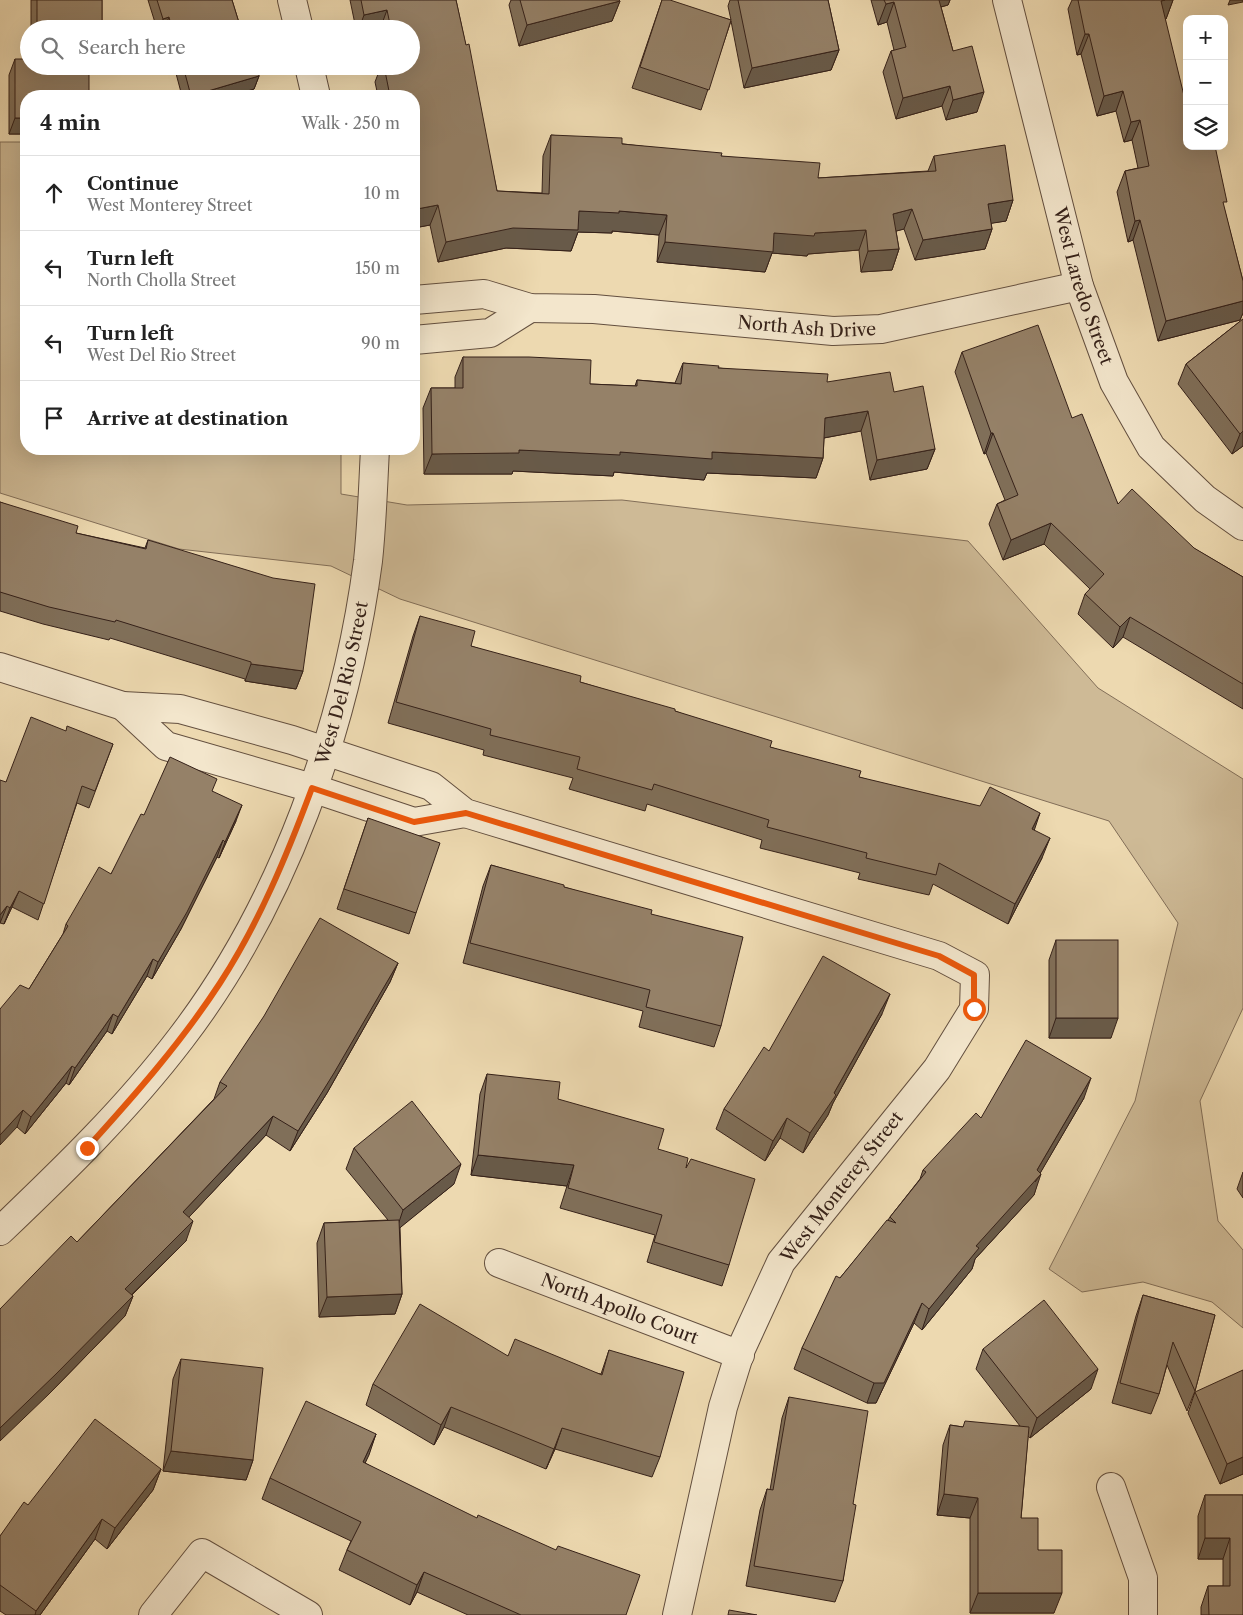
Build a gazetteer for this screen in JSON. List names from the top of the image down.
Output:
{
  "streets": {
    "street": [
      "West Laredo Street",
      "North Ash Drive",
      "West Del Rio Street",
      "West Monterey Street",
      "North Apollo Court"
    ]
  },
  "crossings": [
    ["West Laredo Street", "North Ash Drive"],
    ["West Monterey Street", "North Apollo Court"]
  ],
  "page": {
    "map_buttons": ["+", "−"],
    "search": "Search here",
    "heading": ["4 min", "Walk · 250 m"],
    "list": [
      ["Continue", "West Monterey Street", "10 m"],
      ["Turn left", "North Cholla Street", "150 m"],
      ["Turn left", "West Del Rio Street", "90 m"],
      "Arrive at destination"
    ]
  }
}
